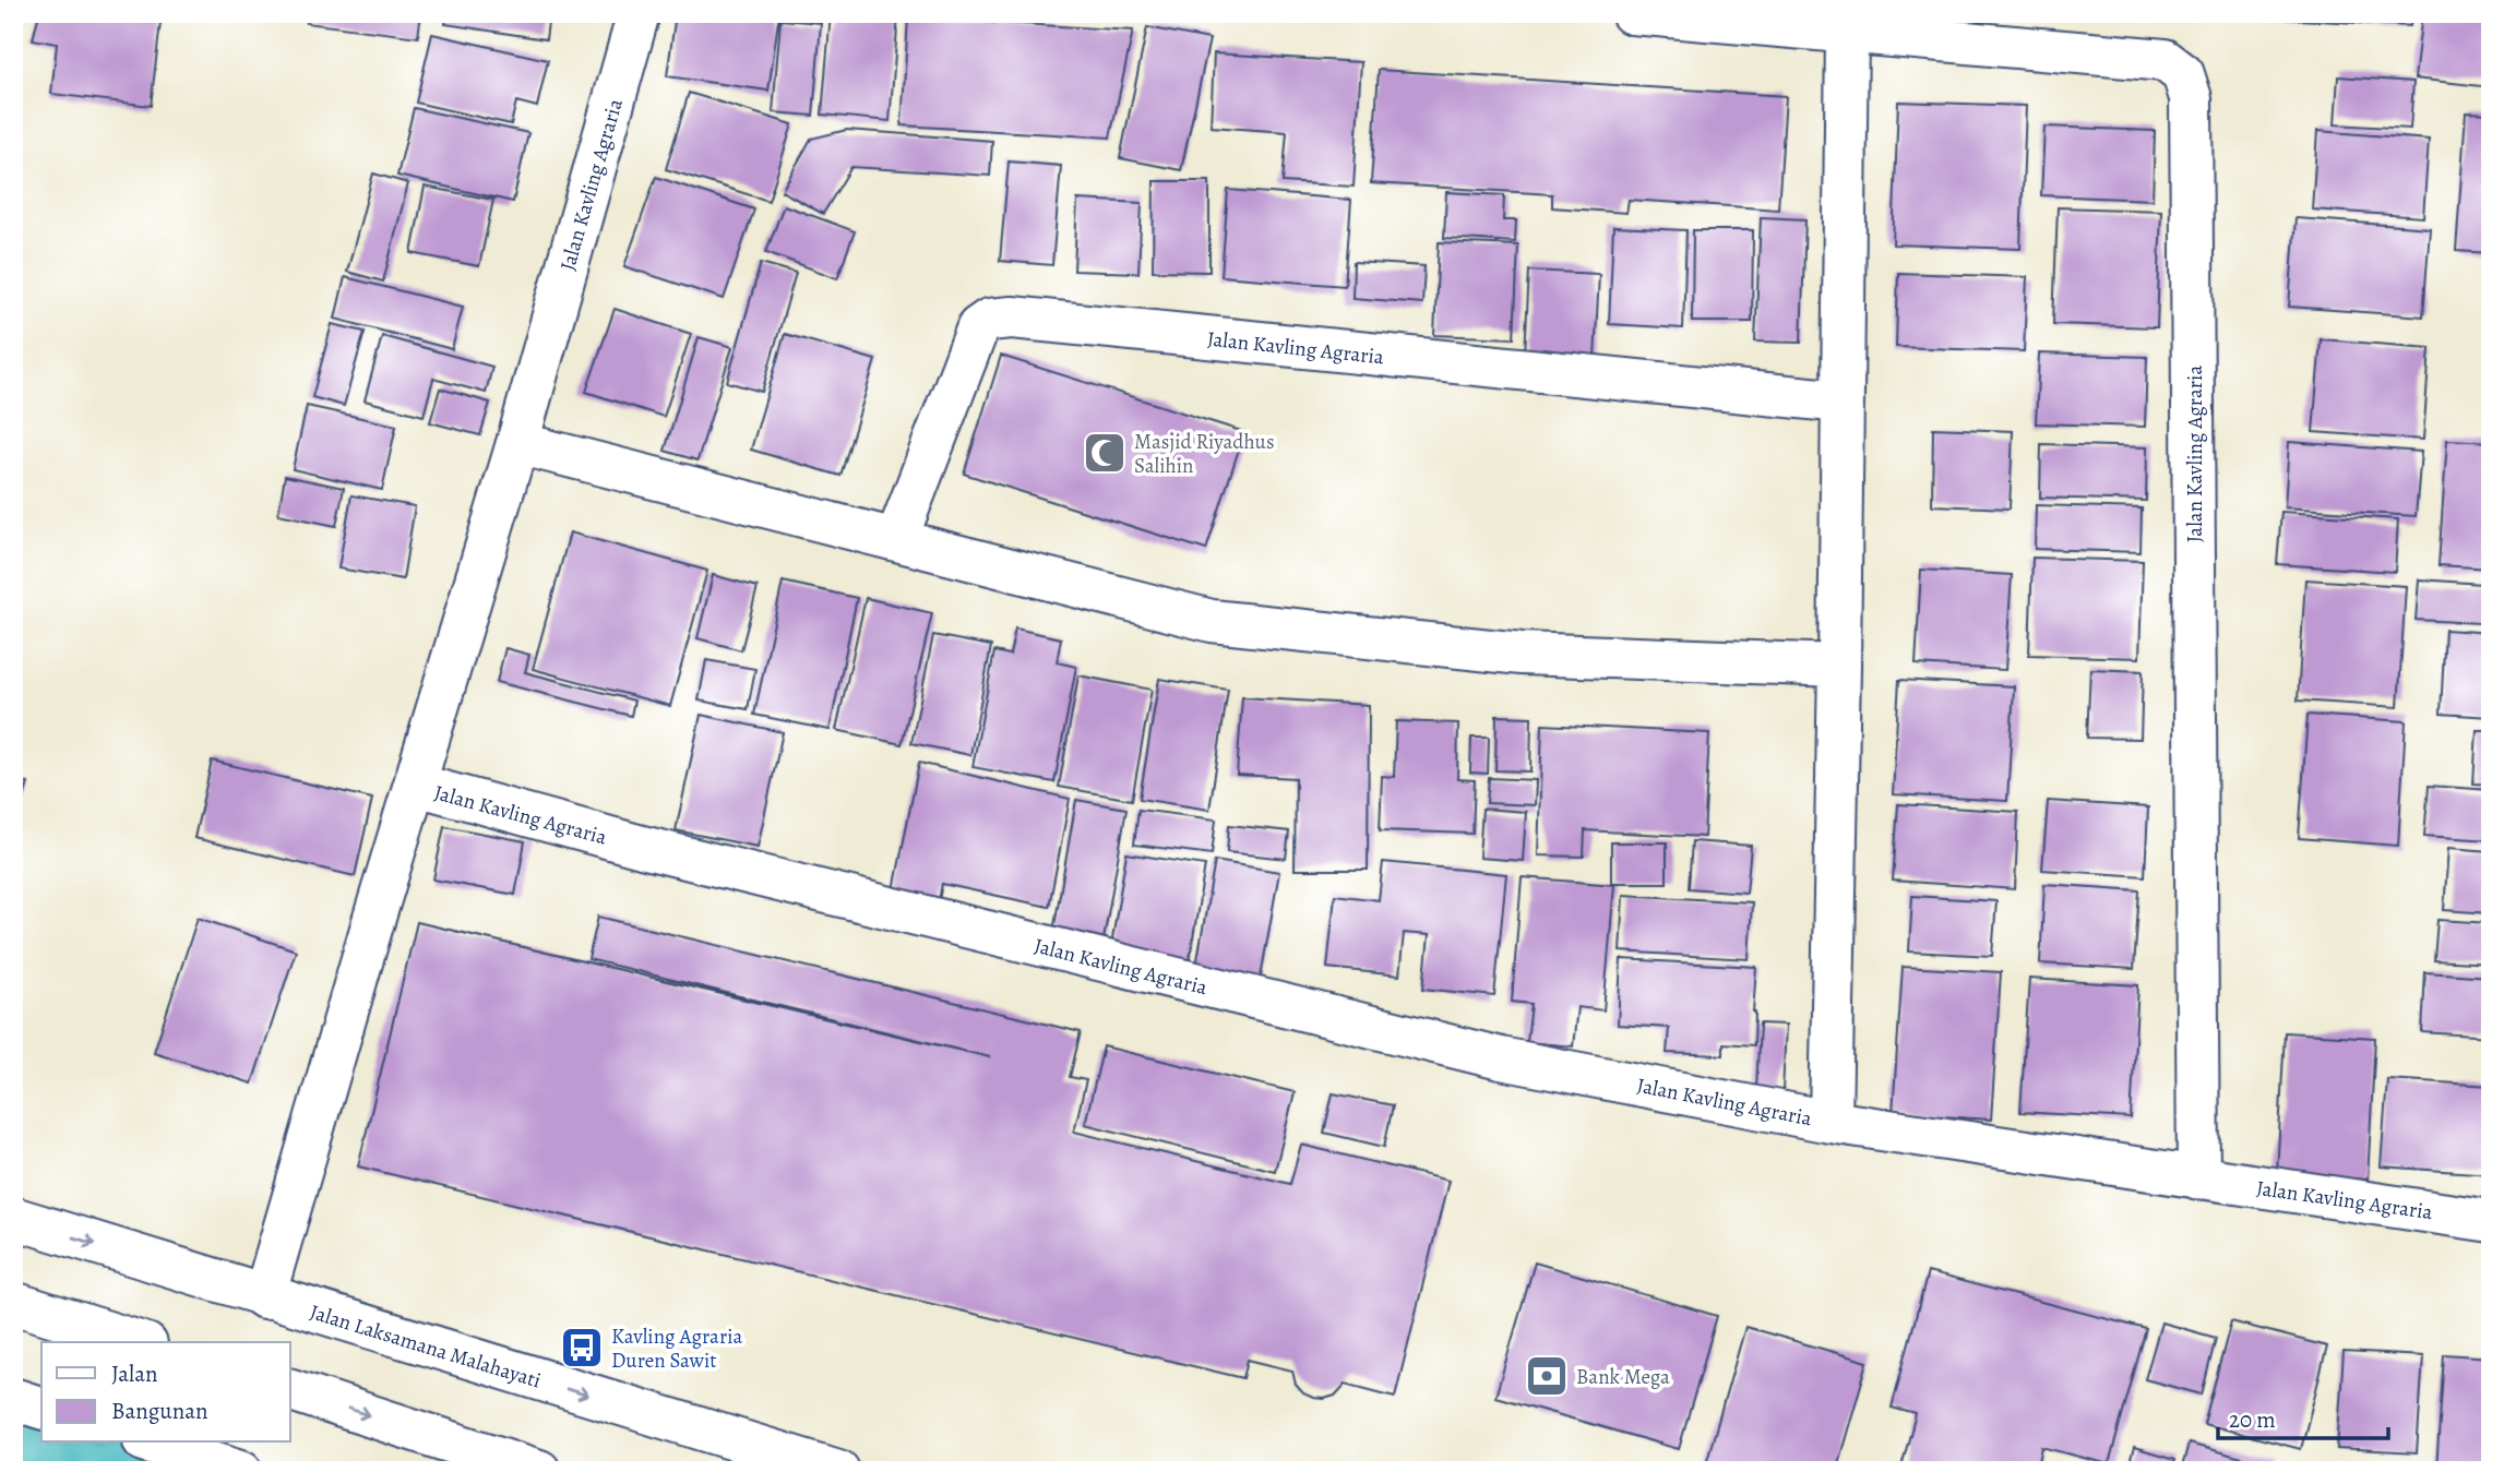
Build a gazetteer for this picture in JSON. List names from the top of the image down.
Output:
{
  "streets": {
    "main road": ["Jalan Kavling Agraria", "Jalan Laksamana Malahayati"]
  },
  "crossings": [
    ["Jalan Kavling Agraria", "Jalan Laksamana Malahayati"]
  ],
  "places": {
    "mosque": ["Masjid Riyadhus Salihin"],
    "bus stop": ["Kavling Agraria Duren Sawit"],
    "bank": ["Bank Mega"]
  },
  "legend": ["Jalan", "Bangunan"],
  "scale_bar": "20 m"
}
